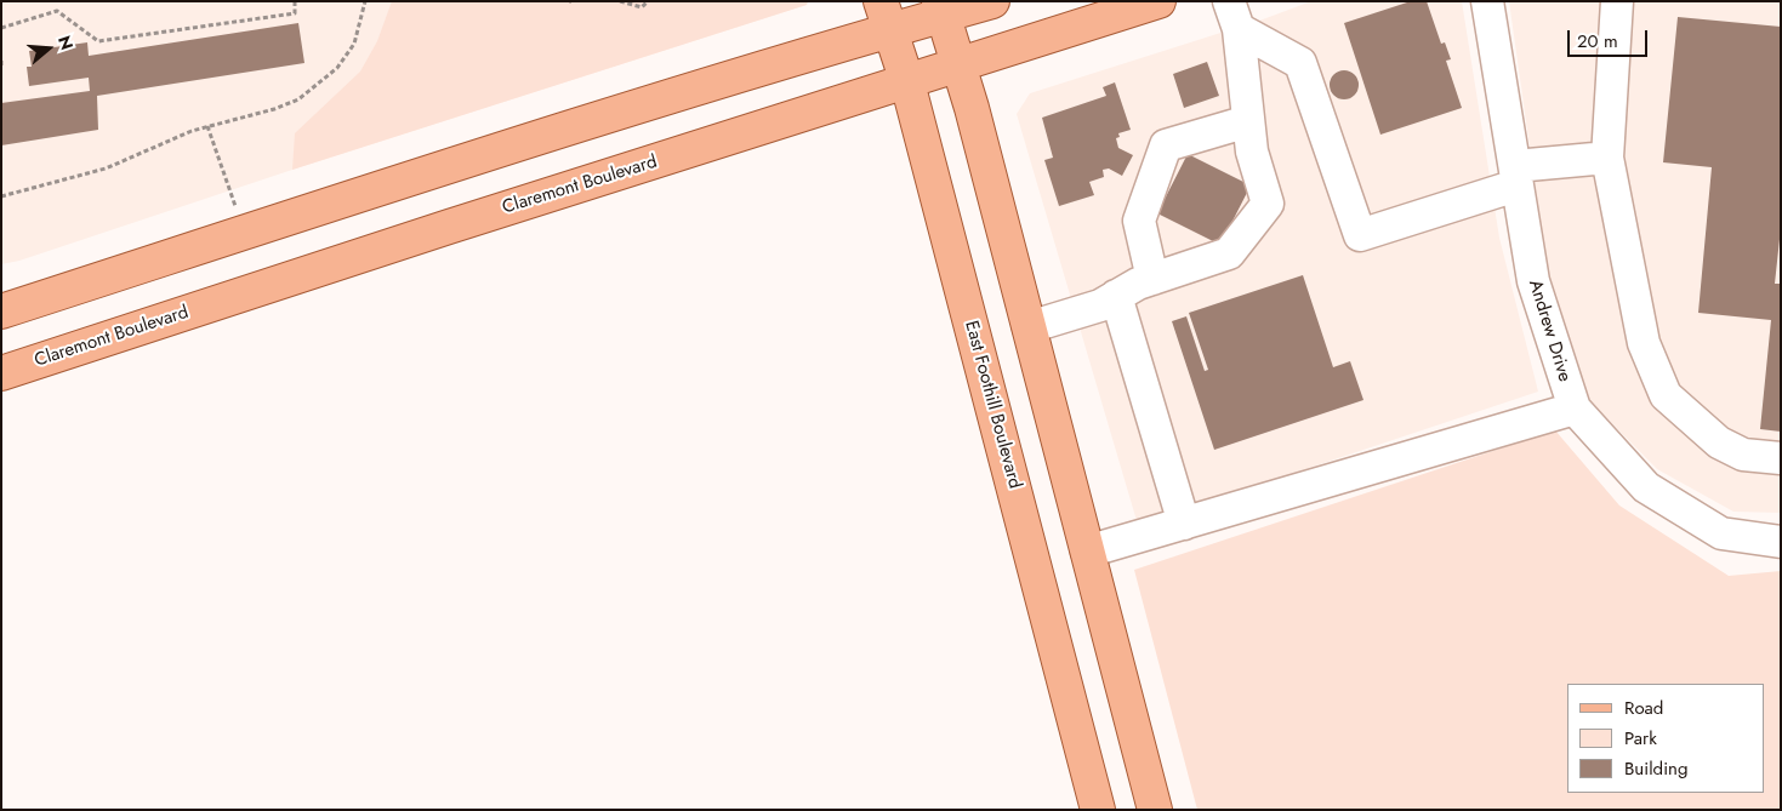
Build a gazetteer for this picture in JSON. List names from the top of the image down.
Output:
{
  "streets": {
    "main road": ["Claremont Boulevard", "East Foothill Boulevard"],
    "street": ["Andrew Drive"]
  },
  "crossings": [
    ["Claremont Boulevard", "East Foothill Boulevard"]
  ],
  "legend": ["Road", "Park", "Building"],
  "scale_bar": "20 m",
  "north": "right"
}
